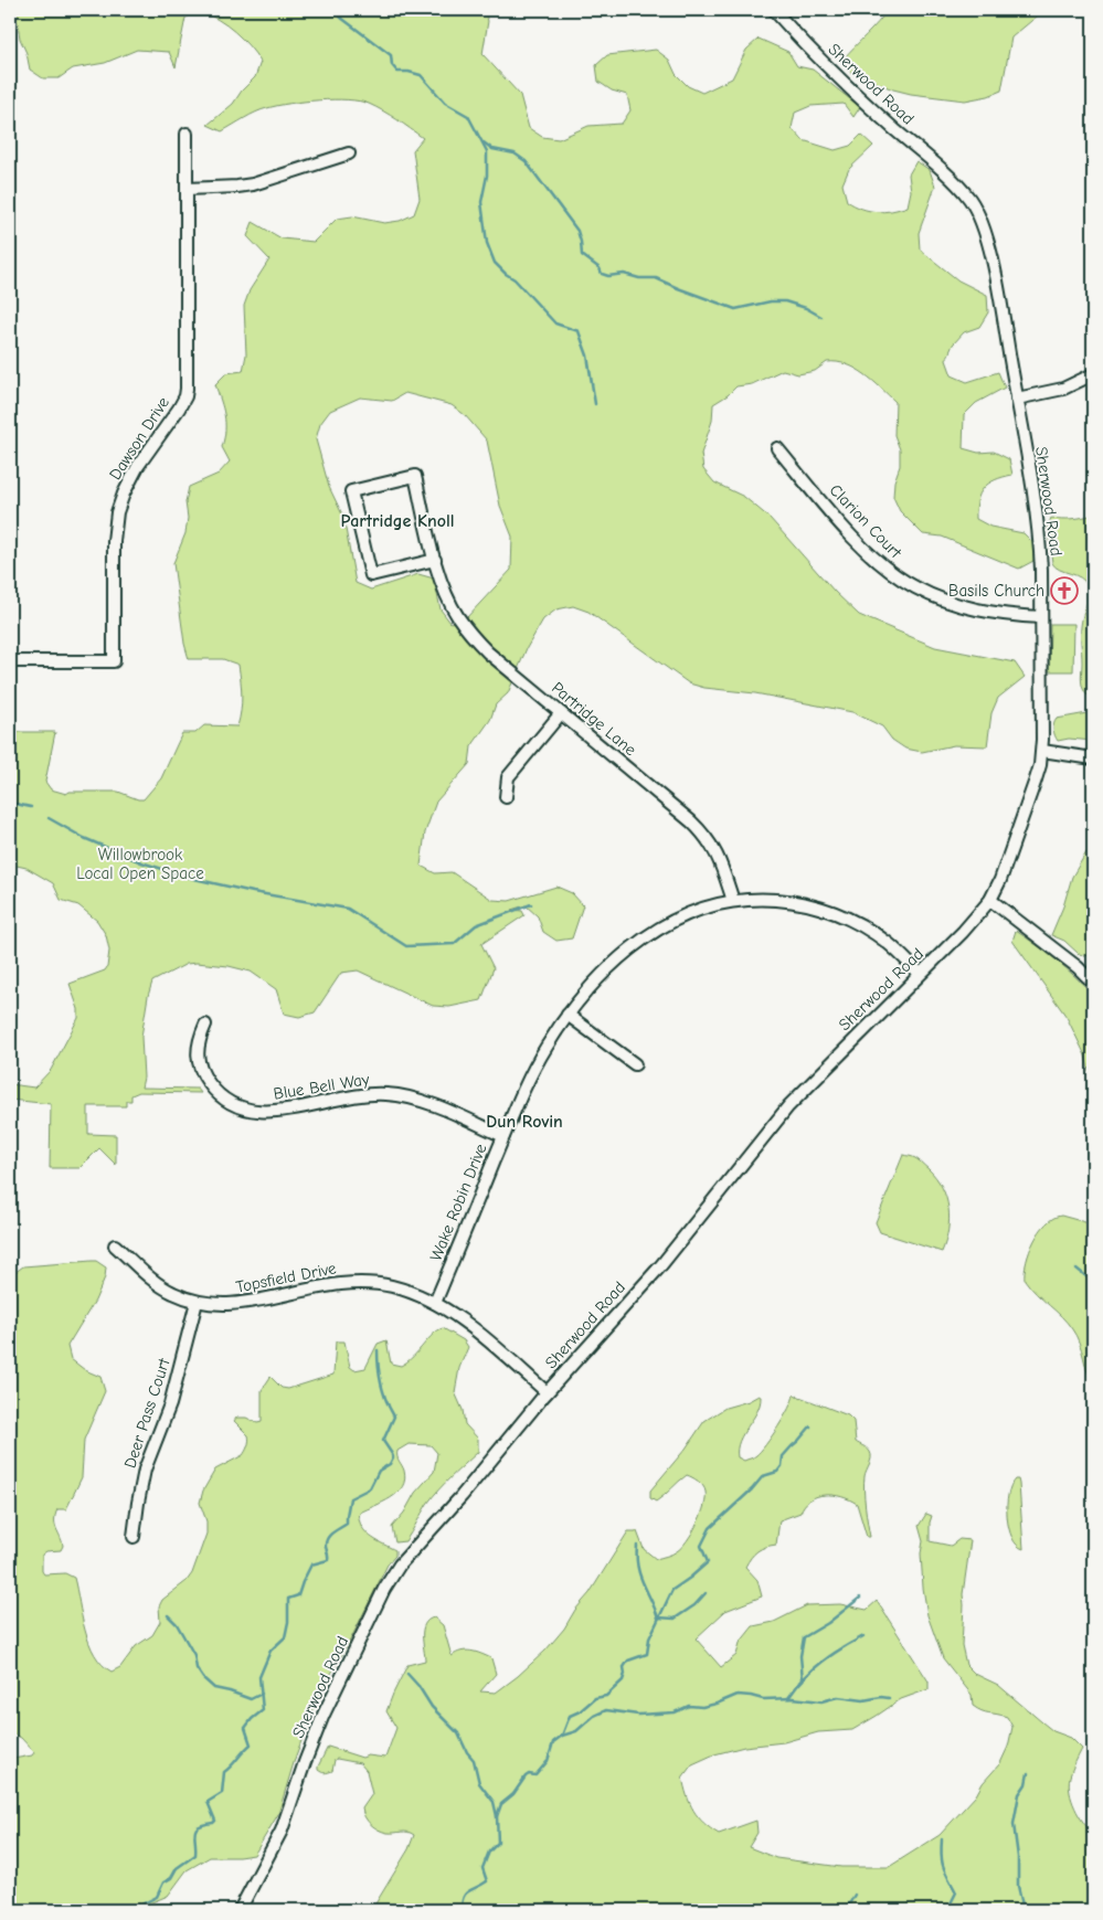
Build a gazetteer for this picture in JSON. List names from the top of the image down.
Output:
{
  "streets": {
    "street": [
      "Sherwood Road",
      "Dawson Drive",
      "Clarion Court",
      "Partridge Lane",
      "Blue Bell Way",
      "Wake Robin Drive",
      "Topsfield Drive",
      "Deer Pass Court"
    ]
  },
  "crossings": [
    ["Sherwood Road", "Clarion Court"],
    ["Sherwood Road", "Wake Robin Drive"],
    ["Sherwood Road", "Topsfield Drive"],
    ["Partridge Lane", "Wake Robin Drive"],
    ["Blue Bell Way", "Wake Robin Drive"],
    ["Wake Robin Drive", "Topsfield Drive"],
    ["Topsfield Drive", "Deer Pass Court"]
  ],
  "districts": ["Partridge Knoll", "Dun Rovin"],
  "parks": ["Willowbrook Local Open Space"],
  "places": {
    "church": ["Basils Church"]
  }
}
